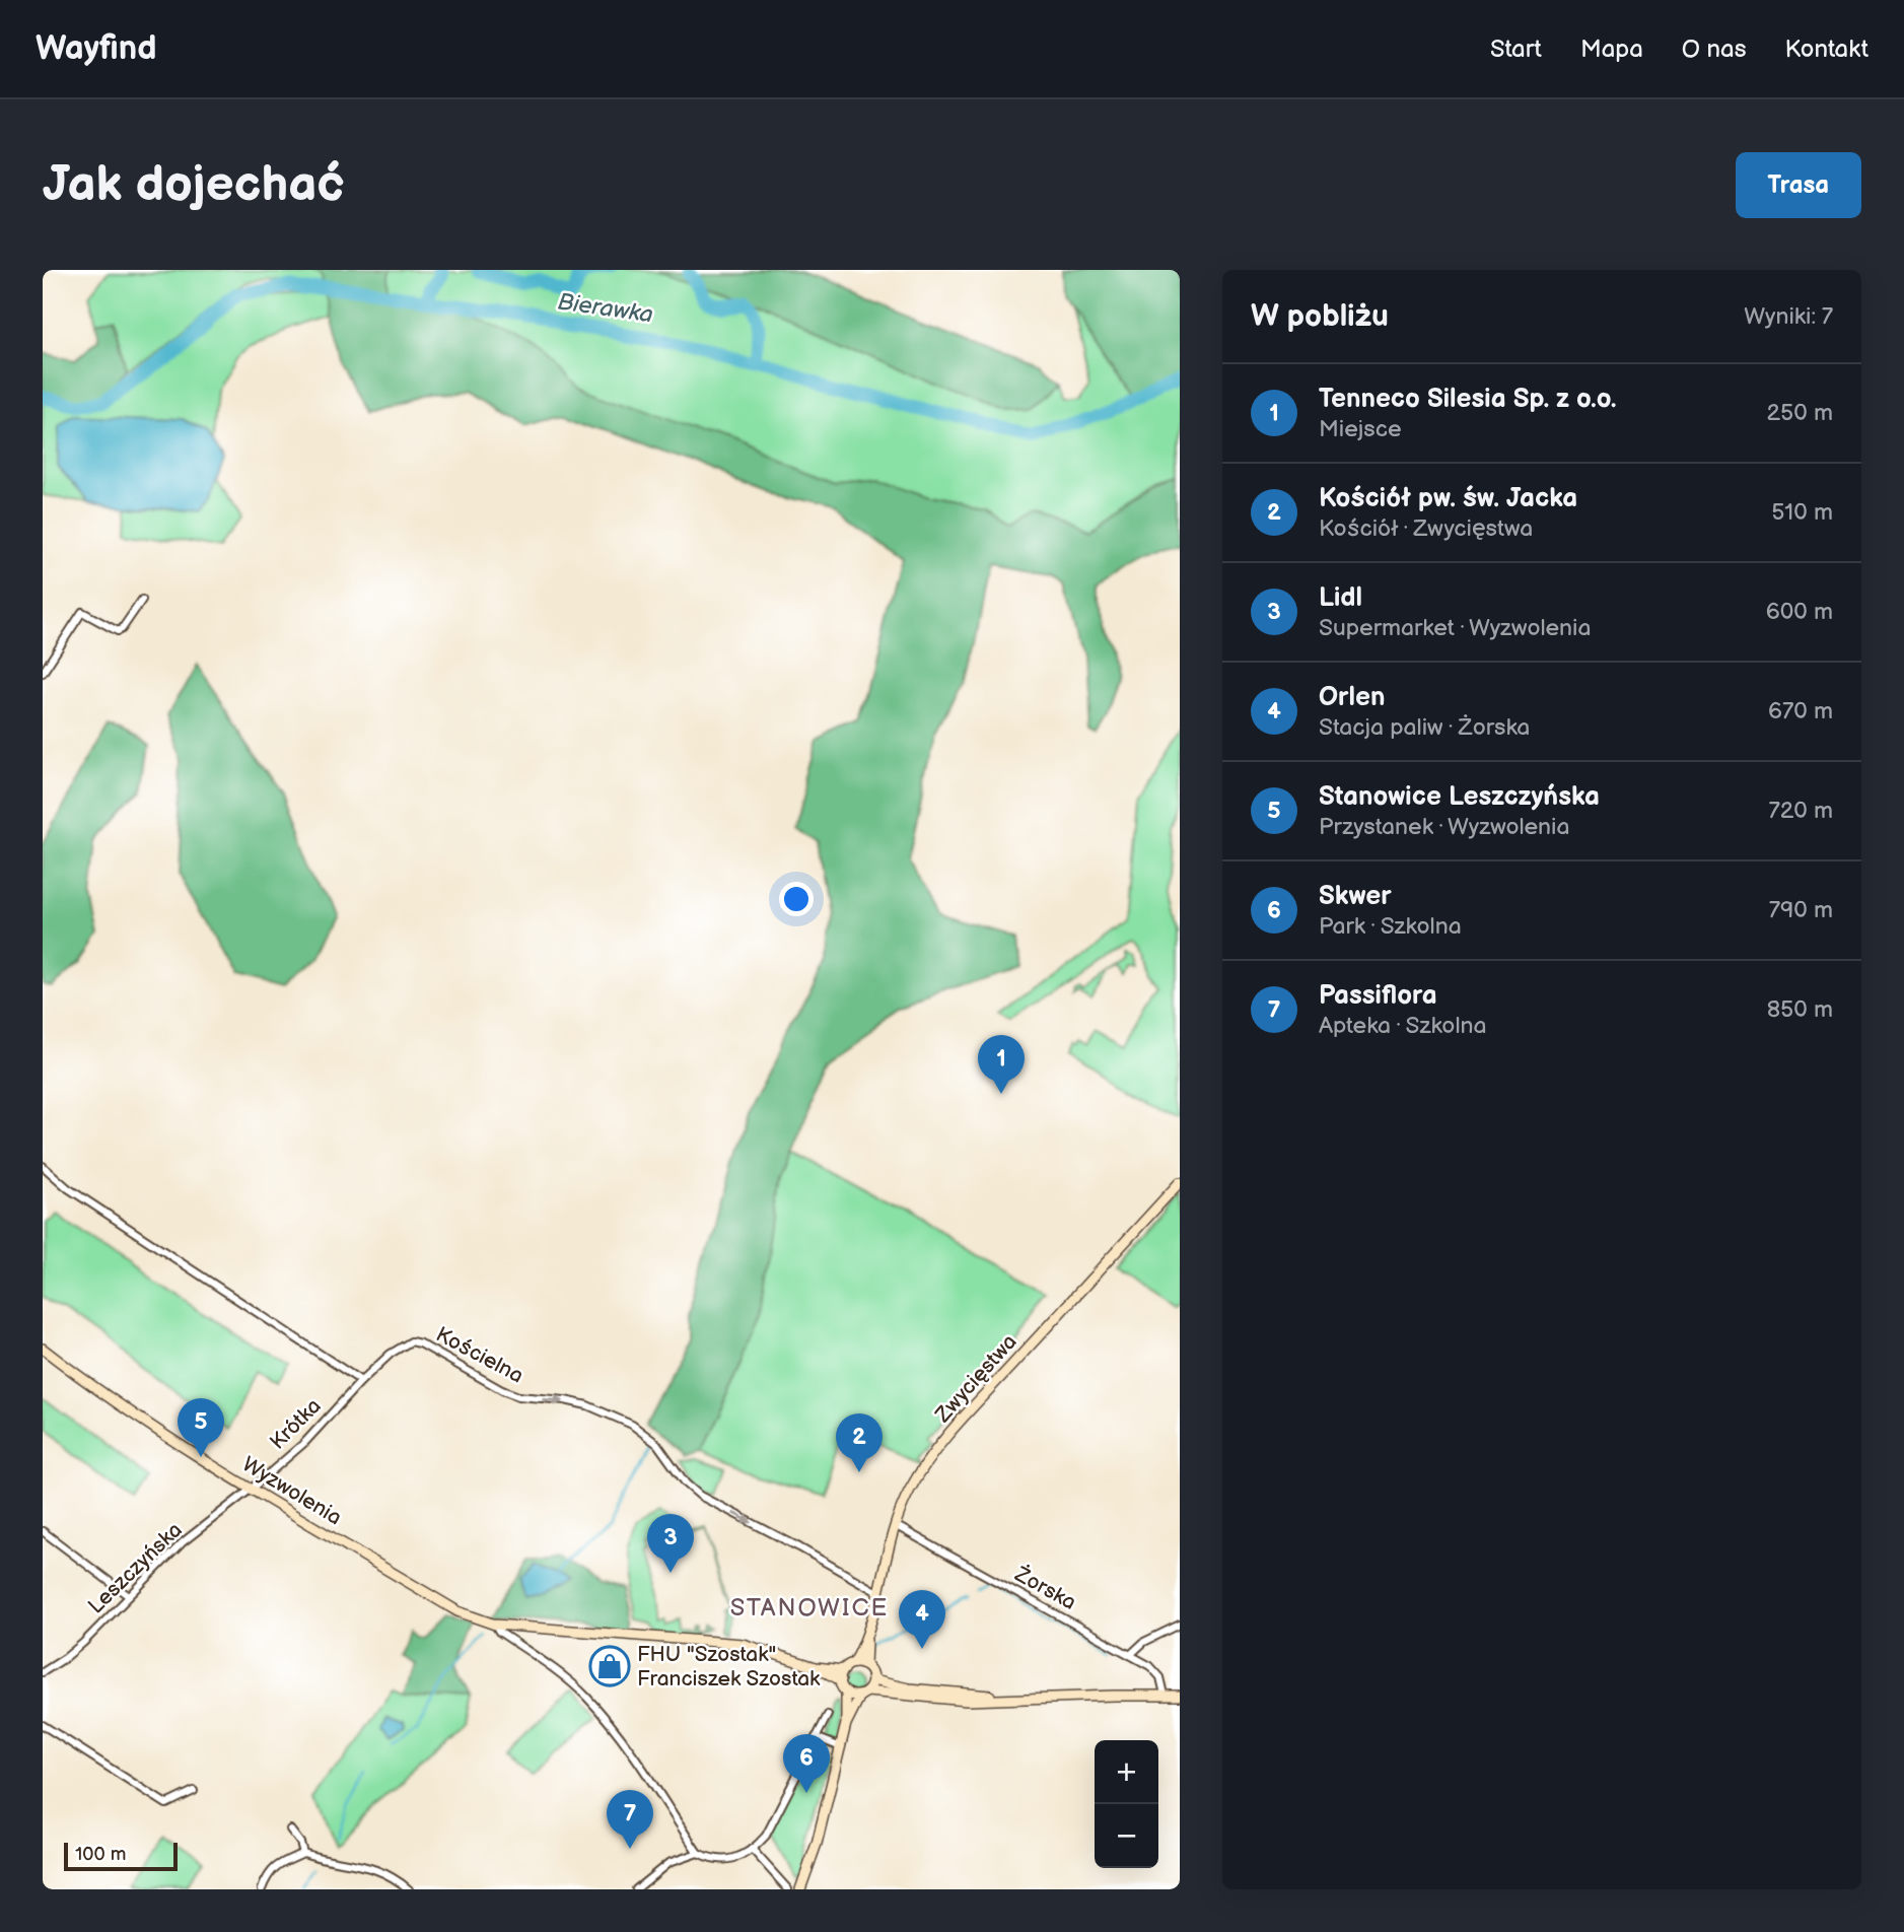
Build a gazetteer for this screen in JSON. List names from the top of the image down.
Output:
{
  "streets": {
    "main road": ["Zwycięstwa", "Wyzwolenia"],
    "street": [
      "Kościelna",
      "Krótka",
      "Leszczyńska",
      "Żorska"
    ]
  },
  "crossings": [
    ["Kościelna", "Zwycięstwa"],
    ["Kościelna", "Krótka"],
    ["Zwycięstwa", "Wyzwolenia"],
    ["Zwycięstwa", "Żorska"],
    ["Krótka", "Wyzwolenia"],
    ["Krótka", "Leszczyńska"],
    ["Wyzwolenia", "Leszczyńska"]
  ],
  "one_way": ["Kościelna"],
  "districts": ["STANOWICE"],
  "water": ["Bierawka"],
  "places": {
    "shop": ["FHU \"Szostak\" Franciszek Szostak"]
  },
  "scale_bar": "100 m",
  "page": {
    "header": "Wayfind",
    "nav": [
      "Start",
      "Mapa",
      "O nas",
      "Kontakt"
    ],
    "buttons": "Trasa",
    "title": "Jak dojechać",
    "heading": ["W pobliżu", "Wyniki: 7"],
    "list": [
      {
        "mark": "1",
        "name": "Tenneco Silesia Sp. z o.o.",
        "note": "Miejsce",
        "value": "250 m"
      },
      {
        "mark": "2",
        "name": "Kościół pw. św. Jacka",
        "note": "Kościół · Zwycięstwa",
        "value": "510 m"
      },
      {
        "mark": "3",
        "name": "Lidl",
        "note": "Supermarket · Wyzwolenia",
        "value": "600 m"
      },
      {
        "mark": "4",
        "name": "Orlen",
        "note": "Stacja paliw · Żorska",
        "value": "670 m"
      },
      {
        "mark": "5",
        "name": "Stanowice Leszczyńska",
        "note": "Przystanek · Wyzwolenia",
        "value": "720 m"
      },
      {
        "mark": "6",
        "name": "Skwer",
        "note": "Park · Szkolna",
        "value": "790 m"
      },
      {
        "mark": "7",
        "name": "Passiflora",
        "note": "Apteka · Szkolna",
        "value": "850 m"
      }
    ],
    "pins": [
      "1",
      "5",
      "2",
      "3",
      "4",
      "6",
      "7"
    ],
    "map_buttons": ["+", "−"],
    "scale": "100 m"
  }
}
